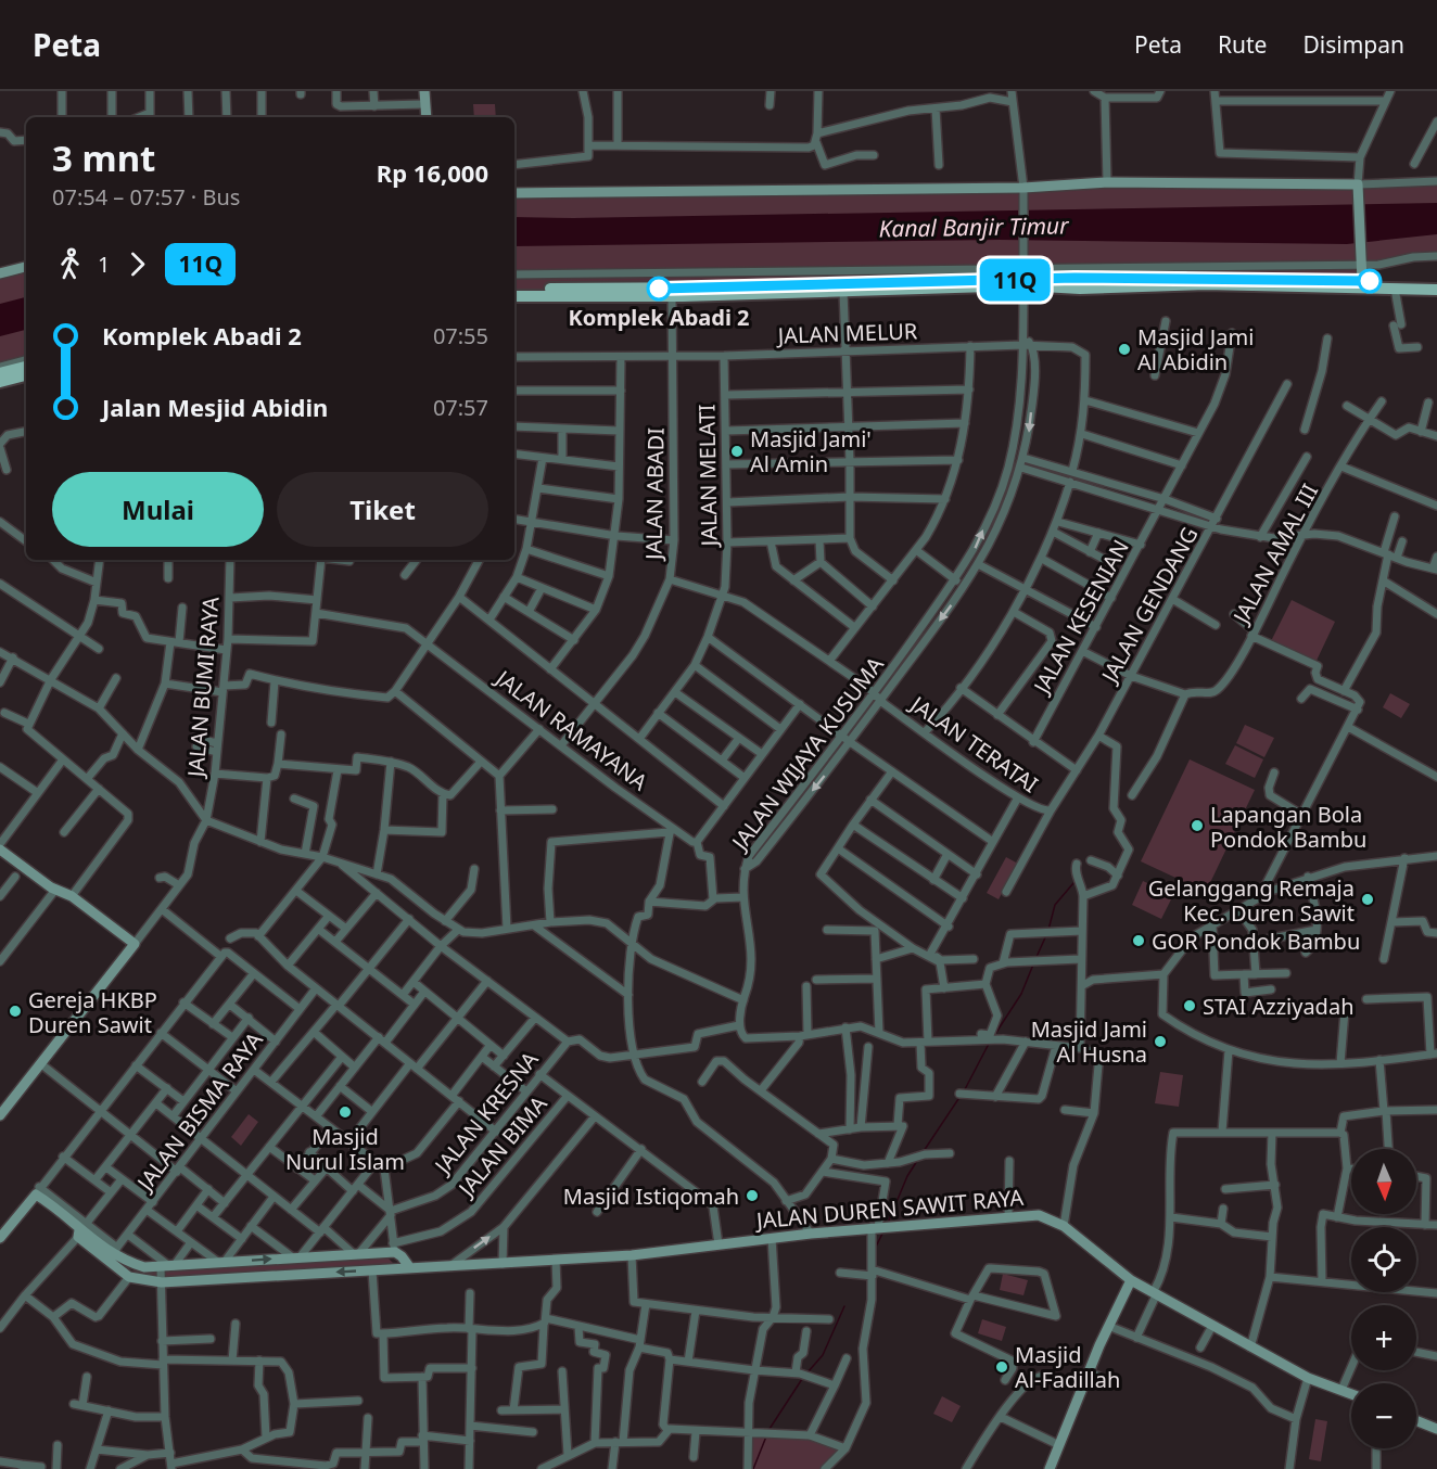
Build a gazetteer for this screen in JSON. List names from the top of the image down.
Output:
{
  "streets": {
    "street": [
      "JALAN MELUR",
      "JALAN MELATI",
      "JALAN ABADI",
      "JALAN AMAL III",
      "JALAN GENDANG",
      "JALAN KESENIAN",
      "JALAN BUMI RAYA",
      "JALAN RAMAYANA",
      "JALAN TERATAI",
      "JALAN WIJAYA KUSUMA",
      "JALAN BISMA RAYA",
      "JALAN KRESNA",
      "JALAN BIMA",
      "JALAN DUREN SAWIT RAYA"
    ]
  },
  "crossings": [
    ["JALAN MELUR", "JALAN MELATI"],
    ["JALAN MELUR", "JALAN ABADI"],
    ["JALAN MELUR", "JALAN WIJAYA KUSUMA"],
    ["JALAN MELATI", "JALAN TERATAI"],
    ["JALAN ABADI", "JALAN RAMAYANA"],
    ["JALAN ABADI", "JALAN TERATAI"],
    ["JALAN AMAL III", "JALAN GENDANG"],
    ["JALAN GENDANG", "JALAN KESENIAN"],
    ["JALAN GENDANG", "JALAN TERATAI"],
    ["JALAN GENDANG", "JALAN WIJAYA KUSUMA"],
    ["JALAN TERATAI", "JALAN WIJAYA KUSUMA"],
    ["JALAN BISMA RAYA", "JALAN DUREN SAWIT RAYA"],
    ["JALAN BIMA", "JALAN DUREN SAWIT RAYA"]
  ],
  "water": ["Kanal Banjir Timur"],
  "places": [
    "Komplek Abadi 2",
    "Masjid Jami Al Abidin",
    "Masjid Jami' Al Amin",
    "Lapangan Bola Pondok Bambu",
    "Gelanggang Remaja Kec. Duren Sawit",
    "GOR Pondok Bambu",
    "STAI Azziyadah",
    "Gereja HKBP Duren Sawit",
    "Masjid Jami Al Husna",
    "Masjid Nurul Islam",
    "Masjid Istiqomah",
    "Masjid Al-Fadillah"
  ],
  "lines": ["bus line 11Q"],
  "north": "bottom",
  "page": {
    "header": "Peta",
    "nav": ["Peta", "Rute", "Disimpan"],
    "on_map": "11Q",
    "heading": ["3 mnt", "07:54 – 07:57 · Bus", "Rp 16,000"],
    "legs": ["1", "11Q"],
    "list": [
      {
        "name": "Komplek Abadi 2",
        "value": "07:55"
      },
      {
        "name": "Jalan Mesjid Abidin",
        "value": "07:57"
      }
    ],
    "buttons": ["Mulai", "Tiket"],
    "map_buttons": ["+", "−"]
  }
}
